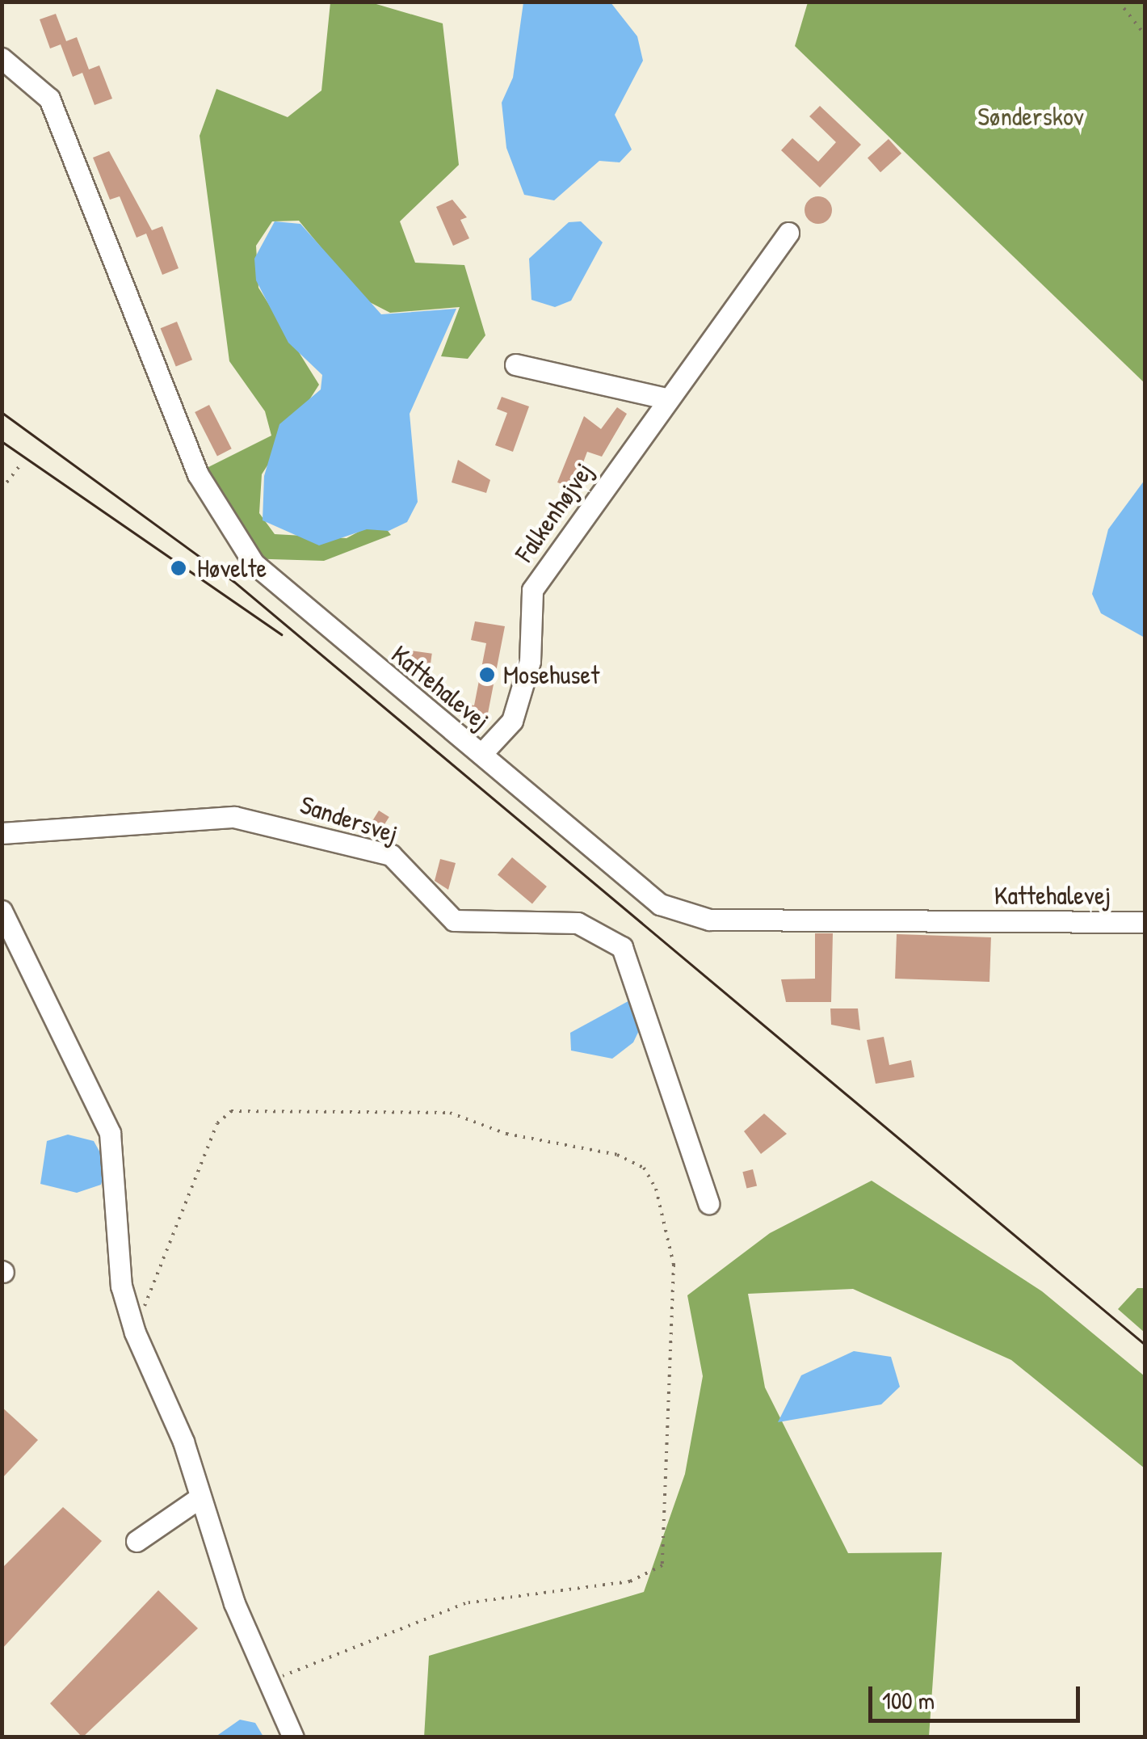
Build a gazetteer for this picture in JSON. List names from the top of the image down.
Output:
{
  "streets": {
    "street": ["Falkenhøjvej", "Kattehalevej", "Sandersvej"]
  },
  "crossings": [
    ["Falkenhøjvej", "Kattehalevej"]
  ],
  "parks": ["Sønderskov"],
  "places": ["Høvelte", "Mosehuset"],
  "scale_bar": "100 m"
}
